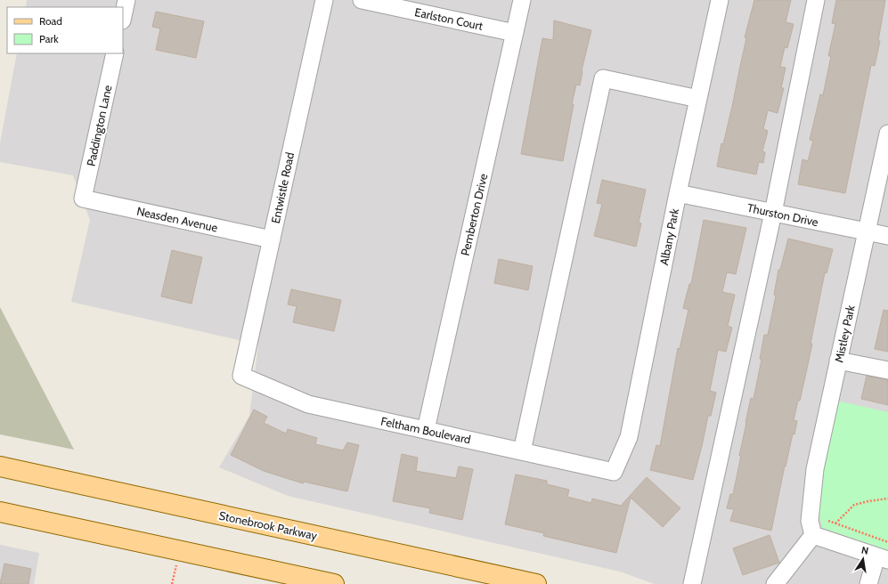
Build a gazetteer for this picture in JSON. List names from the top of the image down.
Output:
{
  "streets": {
    "main road": ["Stonebrook Parkway"],
    "street": [
      "Earlston Court",
      "Paddington Lane",
      "Entwistle Road",
      "Pemberton Drive",
      "Thurston Drive",
      "Neasden Avenue",
      "Albany Park",
      "Mistley Park",
      "Feltham Boulevard"
    ]
  },
  "crossings": [
    ["Earlston Court", "Pemberton Drive"],
    ["Paddington Lane", "Neasden Avenue"],
    ["Entwistle Road", "Neasden Avenue"],
    ["Entwistle Road", "Feltham Boulevard"],
    ["Pemberton Drive", "Feltham Boulevard"],
    ["Thurston Drive", "Albany Park"],
    ["Thurston Drive", "Mistley Park"],
    ["Albany Park", "Feltham Boulevard"]
  ],
  "legend": ["Road", "Park"],
  "north": "top"
}
